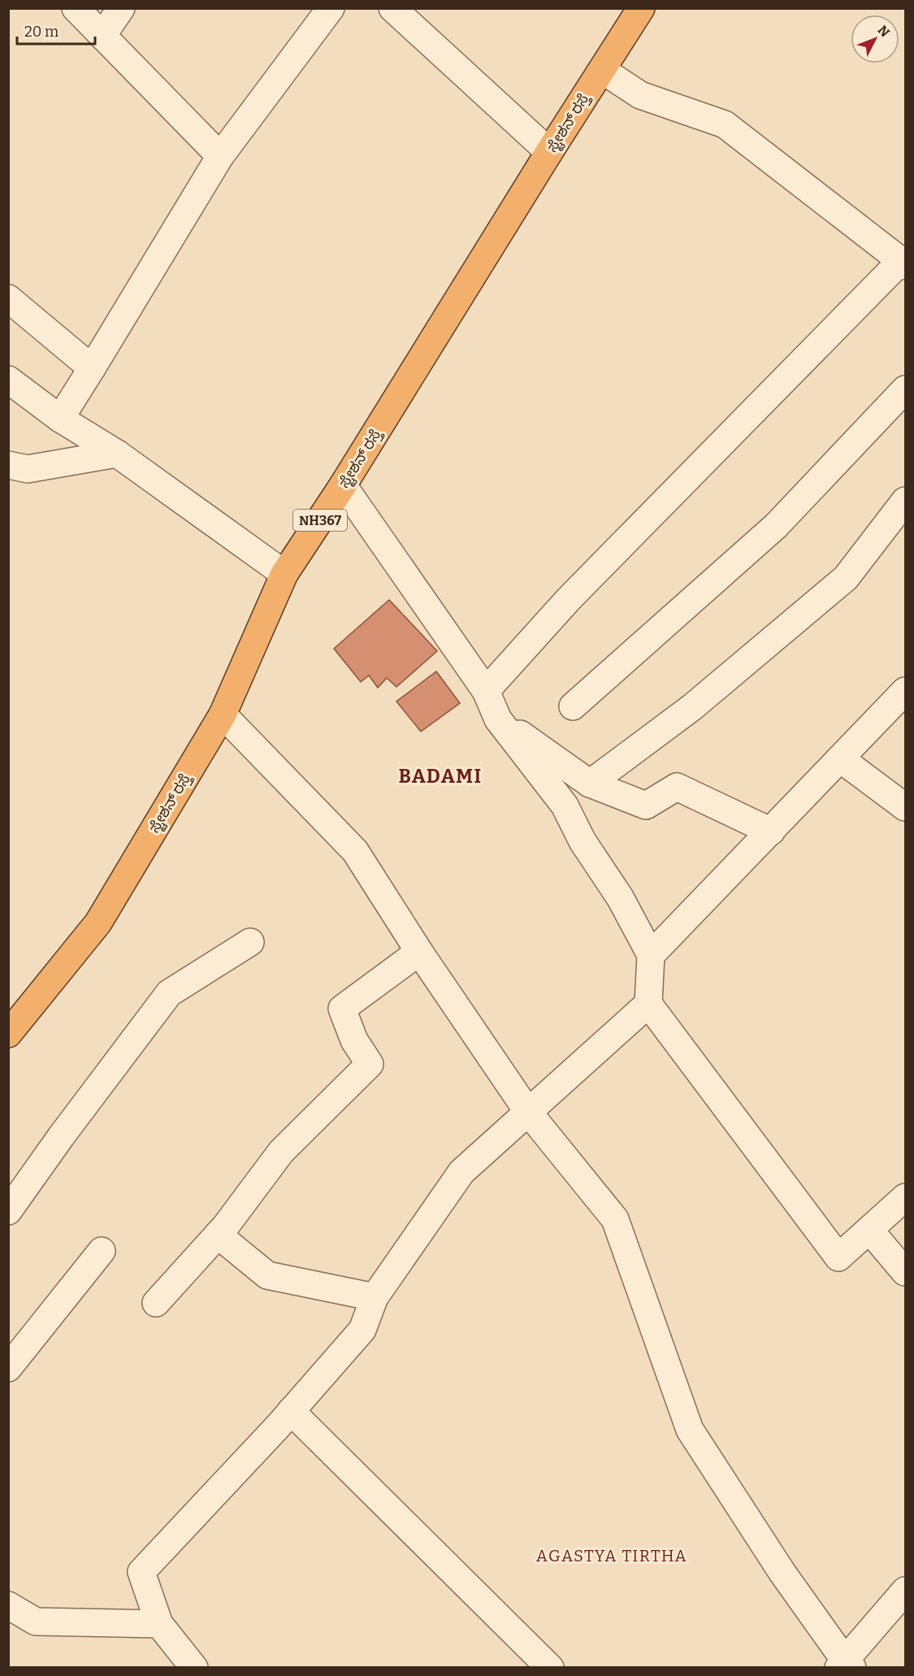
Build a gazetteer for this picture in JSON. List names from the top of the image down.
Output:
{
  "streets": {
    "highway": ["ಸ್ಟೇಶನ್ ರಸ್ತೆ", "NH367"]
  },
  "districts": ["BADAMI", "AGASTYA TIRTHA"],
  "scale_bar": "20 m",
  "north": "top right"
}
